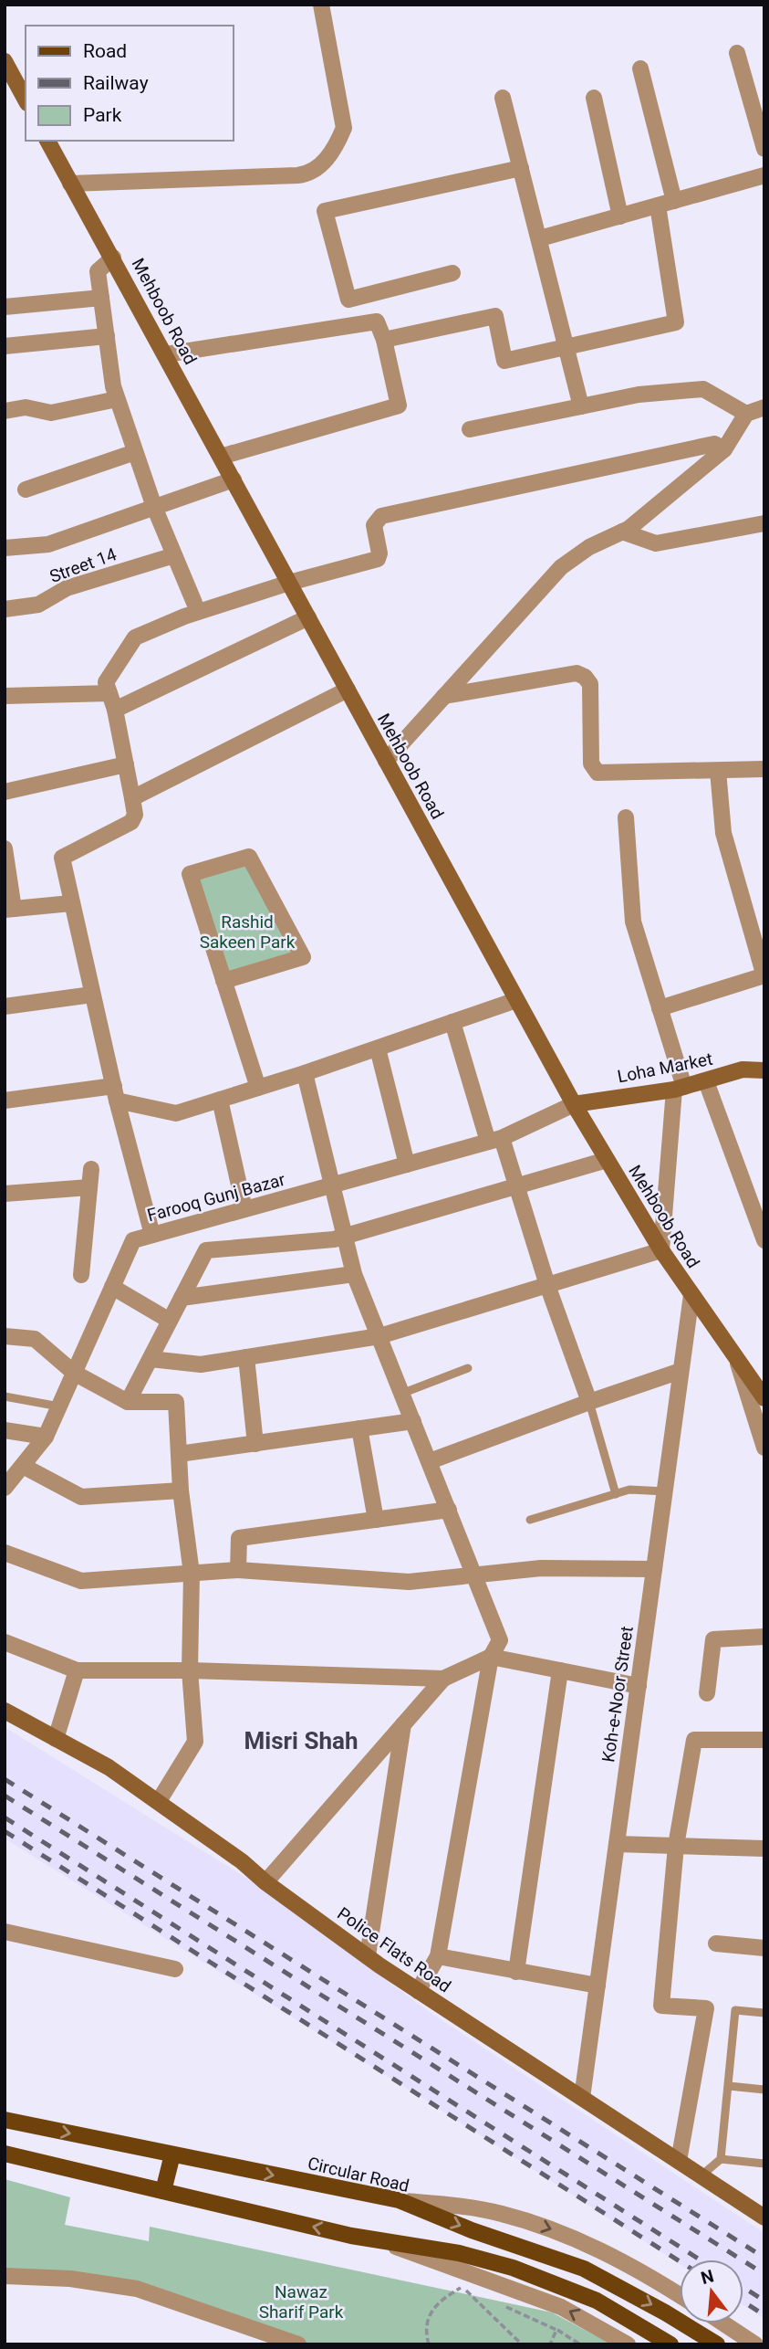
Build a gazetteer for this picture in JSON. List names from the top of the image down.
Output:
{
  "streets": {
    "main road": [
      "Mehboob Road",
      "Loha Market",
      "Police Flats Road",
      "Circular Road"
    ],
    "street": ["Street 14", "Farooq Gunj Bazar", "Koh-e-Noor Street"]
  },
  "crossings": [
    ["Mehboob Road", "Loha Market"],
    ["Mehboob Road", "Farooq Gunj Bazar"],
    ["Mehboob Road", "Koh-e-Noor Street"],
    ["Loha Market", "Farooq Gunj Bazar"],
    ["Koh-e-Noor Street", "Police Flats Road"]
  ],
  "districts": ["Misri Shah"],
  "parks": ["Rashid Sakeen Park", "Nawaz Sharif Park"],
  "legend": ["Road", "Railway", "Park"],
  "north": "top"
}
